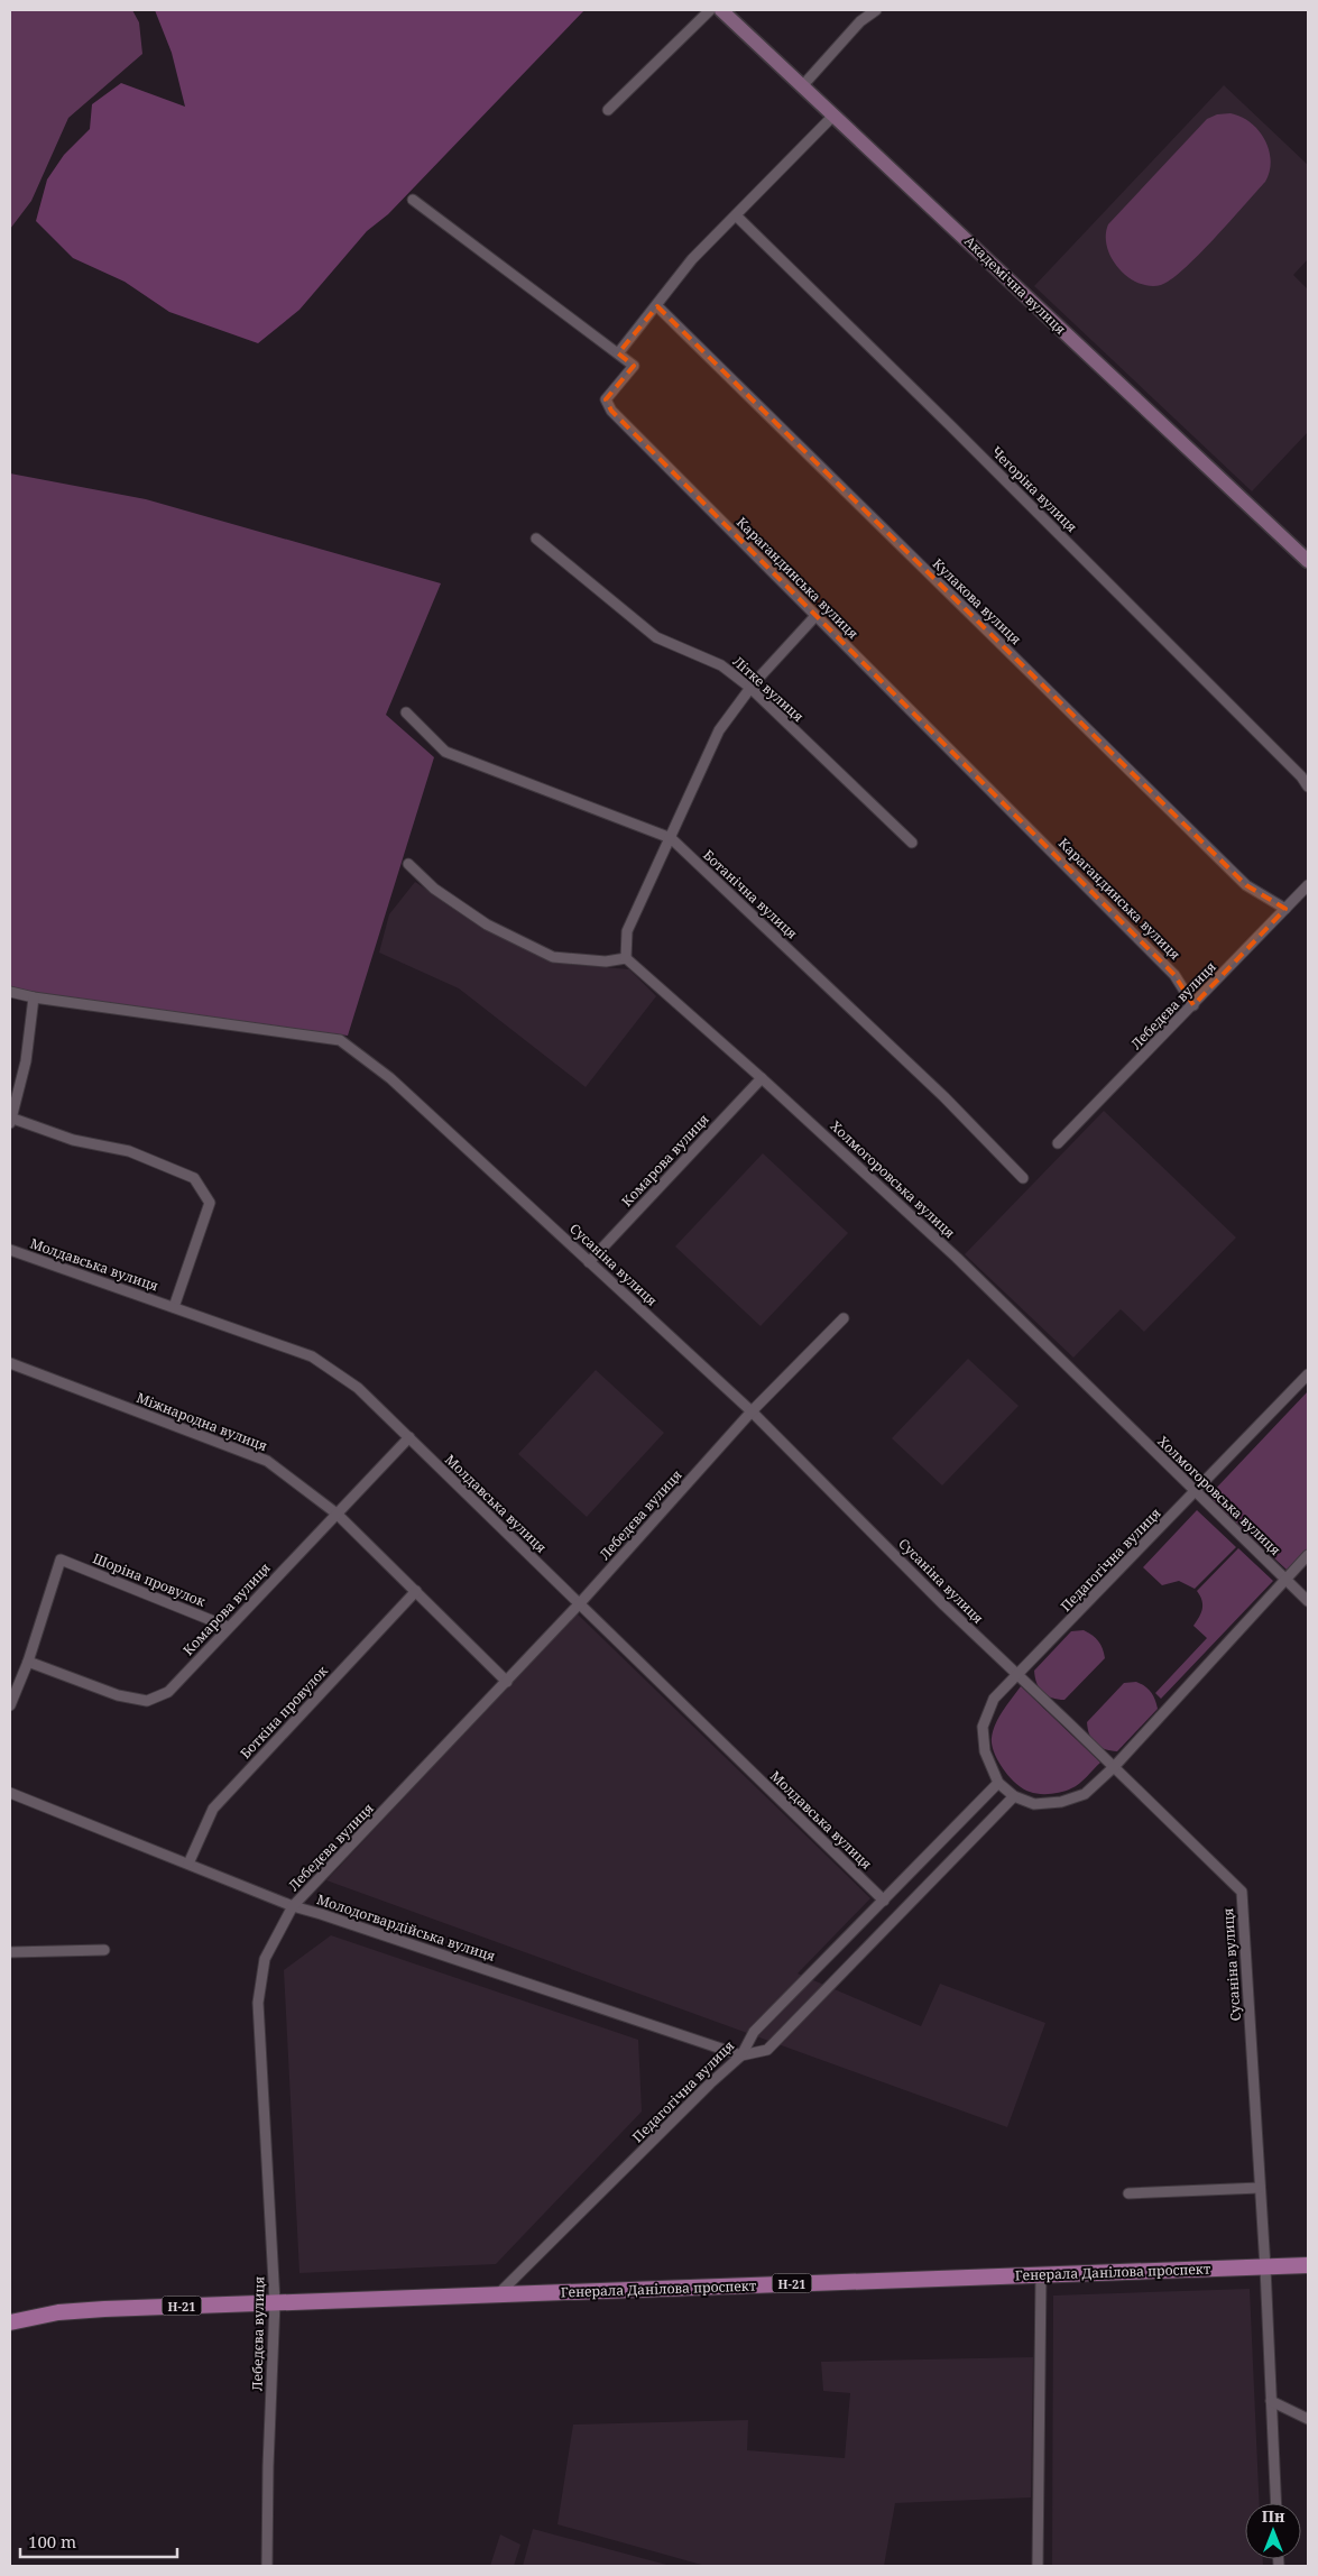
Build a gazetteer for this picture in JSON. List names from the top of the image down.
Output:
{
  "streets": {
    "main road": ["Академічна вулиця", "Генерала Данілова проспект", "Н-21"],
    "street": [
      "Чегоріна вулиця",
      "Карагандинська вулиця",
      "Кулакова вулиця",
      "Літке вулиця",
      "Ботанічна вулиця",
      "Лебедєва вулиця",
      "Комарова вулиця",
      "Холмогоровська вулиця",
      "Молдавська вулиця",
      "Сусаніна вулиця",
      "Міжнародна вулиця",
      "Педагогічна вулиця",
      "Шоріна провулок",
      "Боткіна провулок",
      "Молодогвардійська вулиця"
    ]
  },
  "crossings": [
    ["Карагандинська вулиця", "Лебедєва вулиця"],
    ["Кулакова вулиця", "Лебедєва вулиця"],
    ["Лебедєва вулиця", "Молдавська вулиця"],
    ["Лебедєва вулиця", "Сусаніна вулиця"],
    ["Лебедєва вулиця", "Міжнародна вулиця"],
    ["Лебедєва вулиця", "Молодогвардійська вулиця"],
    ["Лебедєва вулиця", "Генерала Данілова проспект"],
    ["Комарова вулиця", "Холмогоровська вулиця"],
    ["Комарова вулиця", "Молдавська вулиця"],
    ["Комарова вулиця", "Сусаніна вулиця"],
    ["Комарова вулиця", "Міжнародна вулиця"],
    ["Комарова вулиця", "Шоріна провулок"],
    ["Холмогоровська вулиця", "Педагогічна вулиця"],
    ["Молдавська вулиця", "Педагогічна вулиця"],
    ["Сусаніна вулиця", "Педагогічна вулиця"],
    ["Сусаніна вулиця", "Генерала Данілова проспект"],
    ["Міжнародна вулиця", "Боткіна провулок"],
    ["Педагогічна вулиця", "Молодогвардійська вулиця"],
    ["Педагогічна вулиця", "Генерала Данілова проспект"],
    ["Боткіна провулок", "Молодогвардійська вулиця"]
  ],
  "scale_bar": "100 m",
  "north": "top"
}
